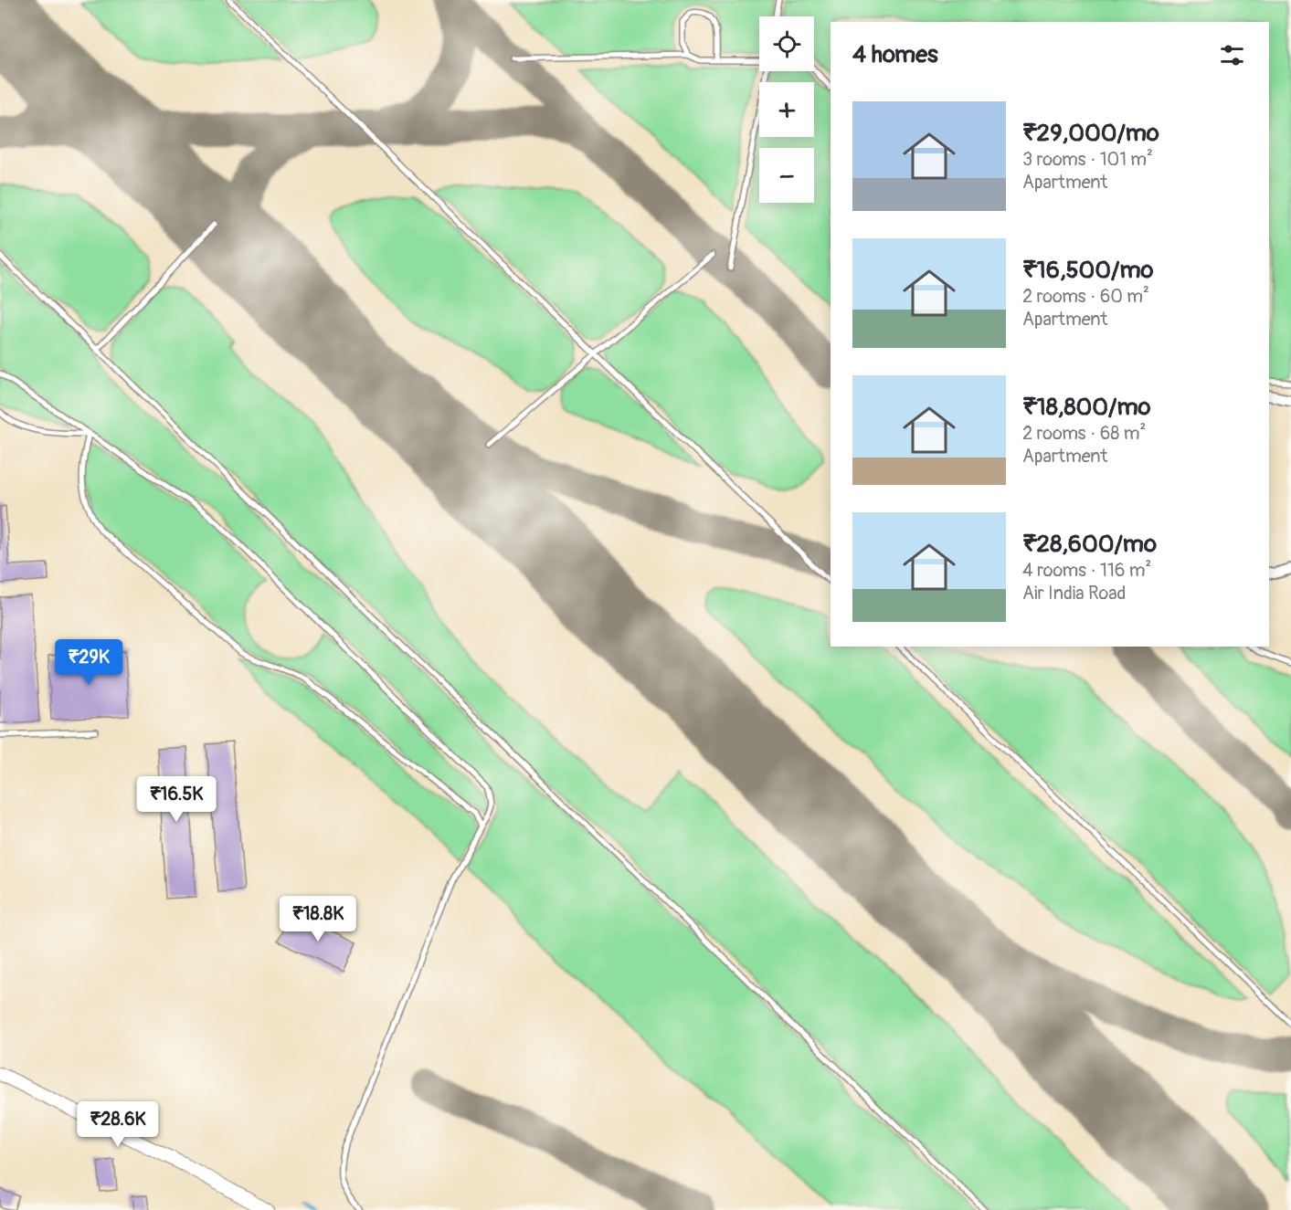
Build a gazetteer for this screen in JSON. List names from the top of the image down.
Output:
{
  "page": {
    "map_buttons": ["+", "−"],
    "heading": "4 homes",
    "list": [
      {
        "name": "₹29,000/mo",
        "note": "3 rooms · 101 m² · Apartment"
      },
      {
        "name": "₹16,500/mo",
        "note": "2 rooms · 60 m² · Apartment"
      },
      {
        "name": "₹18,800/mo",
        "note": "2 rooms · 68 m² · Apartment"
      },
      {
        "name": "₹28,600/mo",
        "note": "4 rooms · 116 m² · Air India Road"
      }
    ],
    "price": [
      "₹29K",
      "₹16.5K",
      "₹18.8K",
      "₹28.6K"
    ]
  }
}
